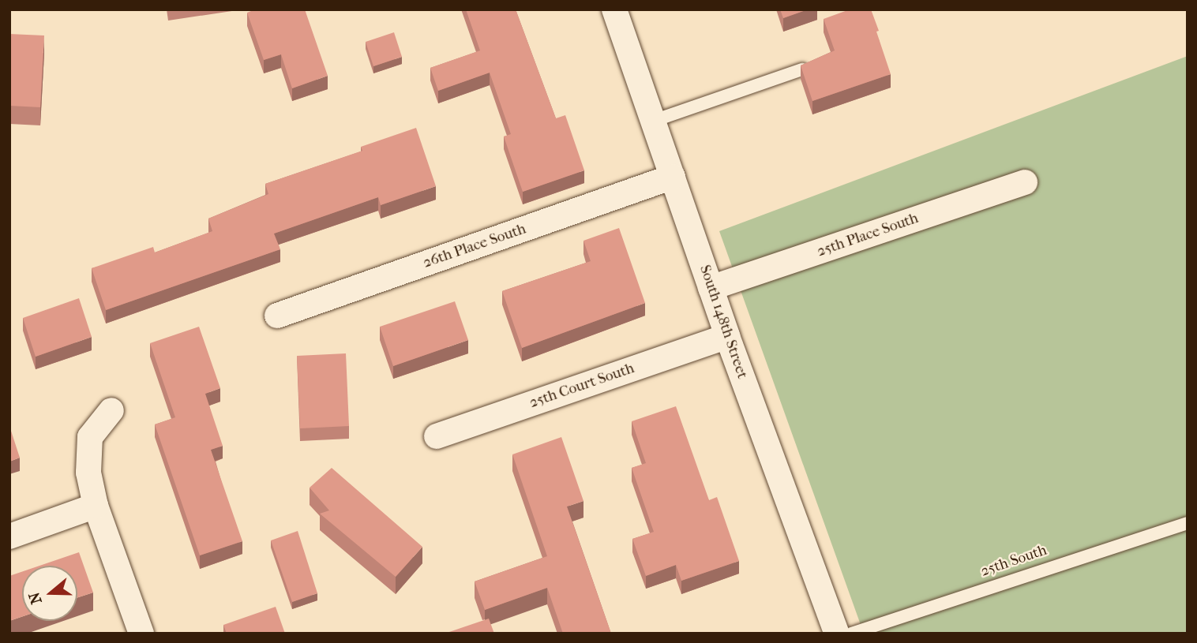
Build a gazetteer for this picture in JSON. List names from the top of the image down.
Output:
{
  "streets": {
    "street": [
      "25th Place South",
      "26th Place South",
      "South 148th Street",
      "25th Court South"
    ],
    "lane": ["25th South"]
  },
  "crossings": [
    ["25th Place South", "South 148th Street"],
    ["26th Place South", "South 148th Street"],
    ["South 148th Street", "25th Court South"]
  ],
  "north": "left"
}
